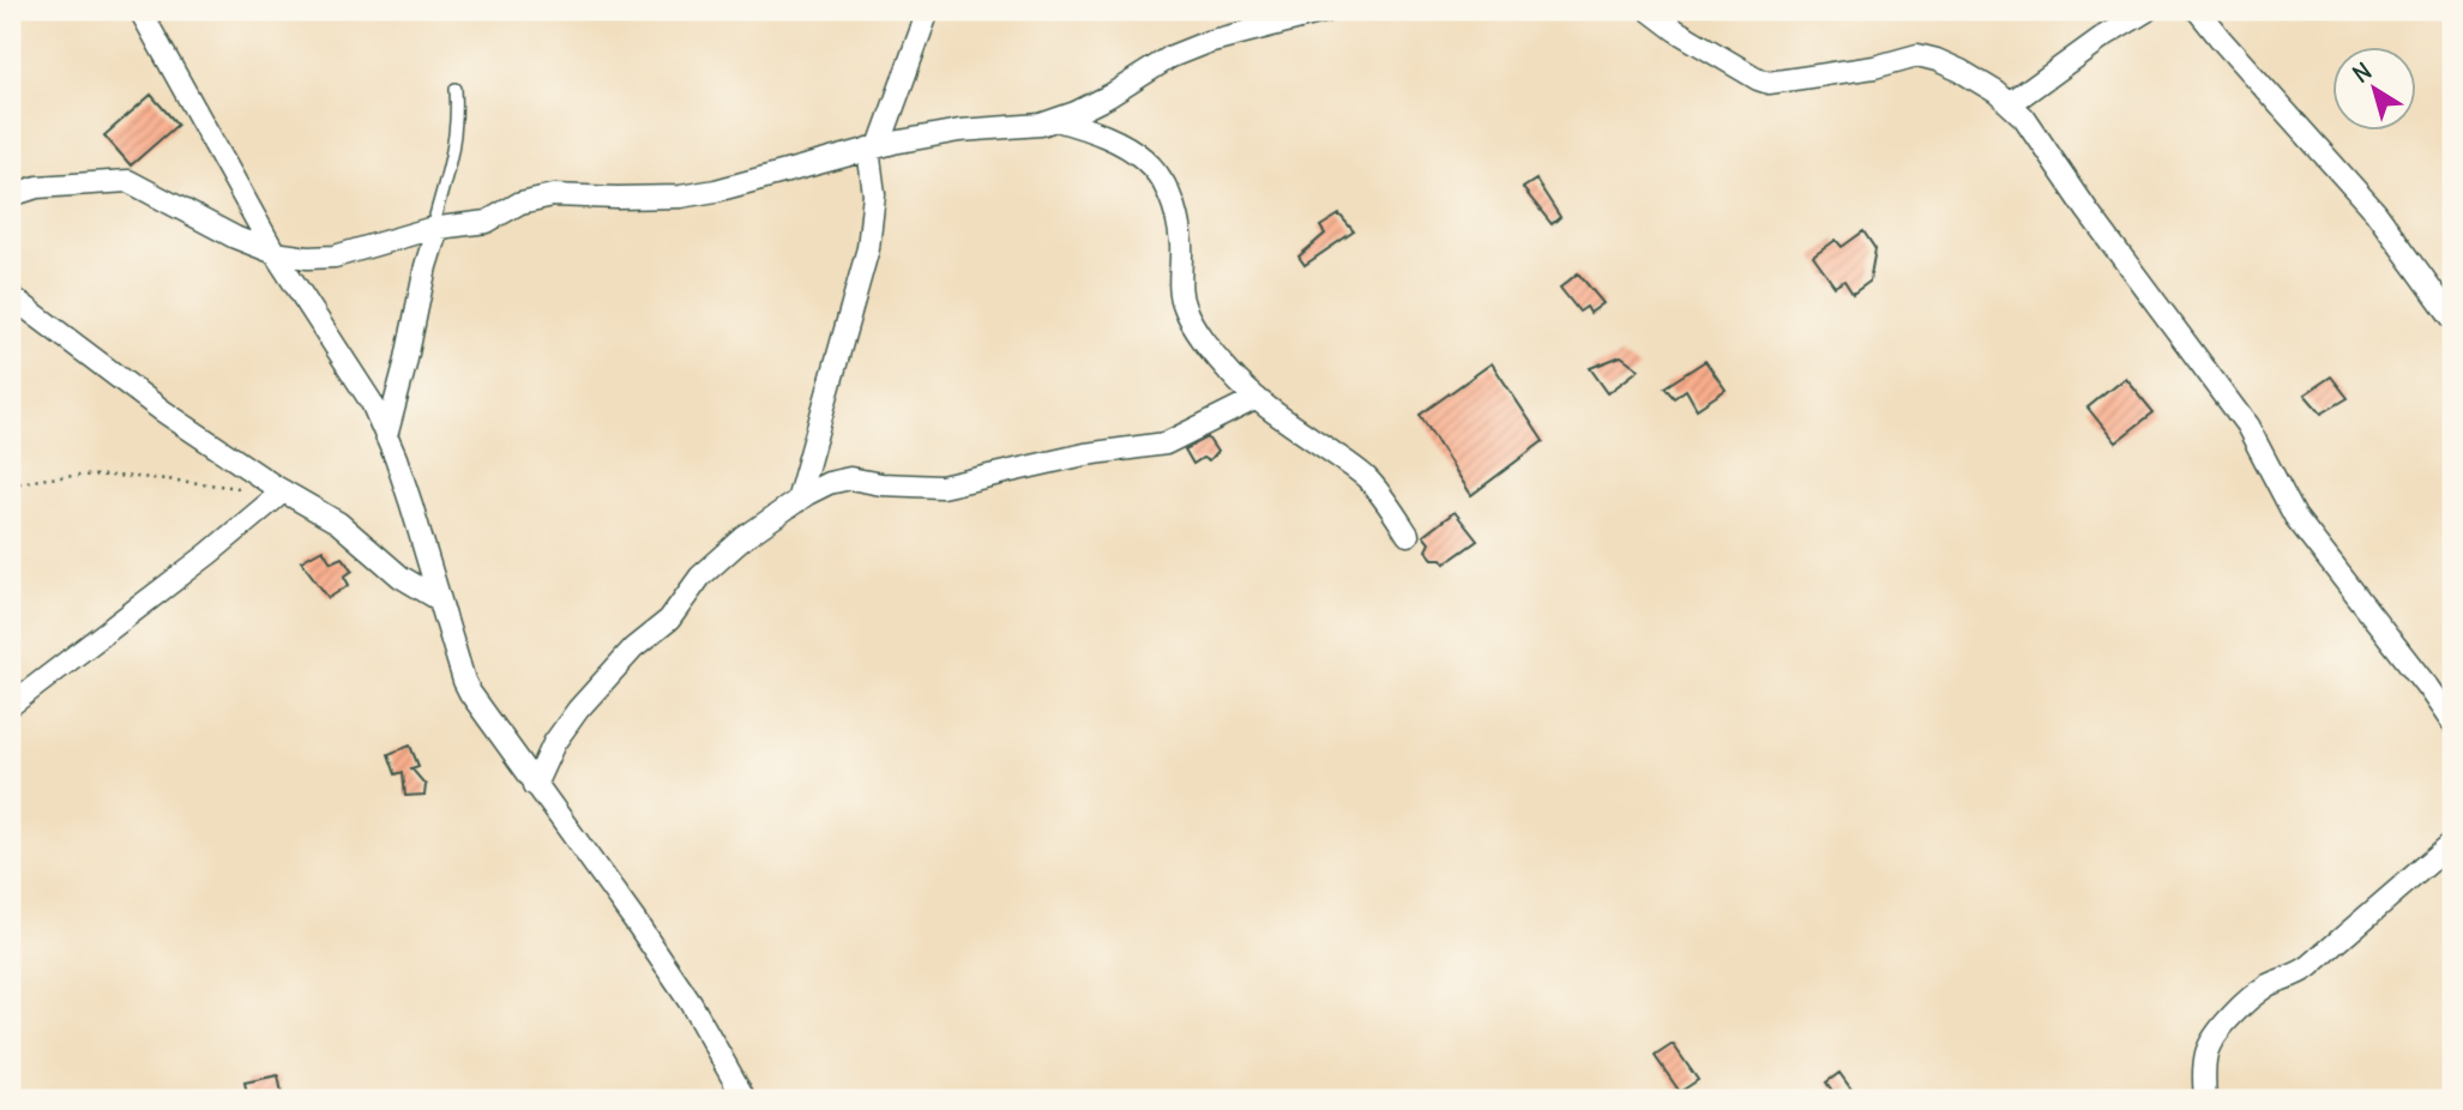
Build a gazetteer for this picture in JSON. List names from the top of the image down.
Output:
{
  "north": "top left"
}
